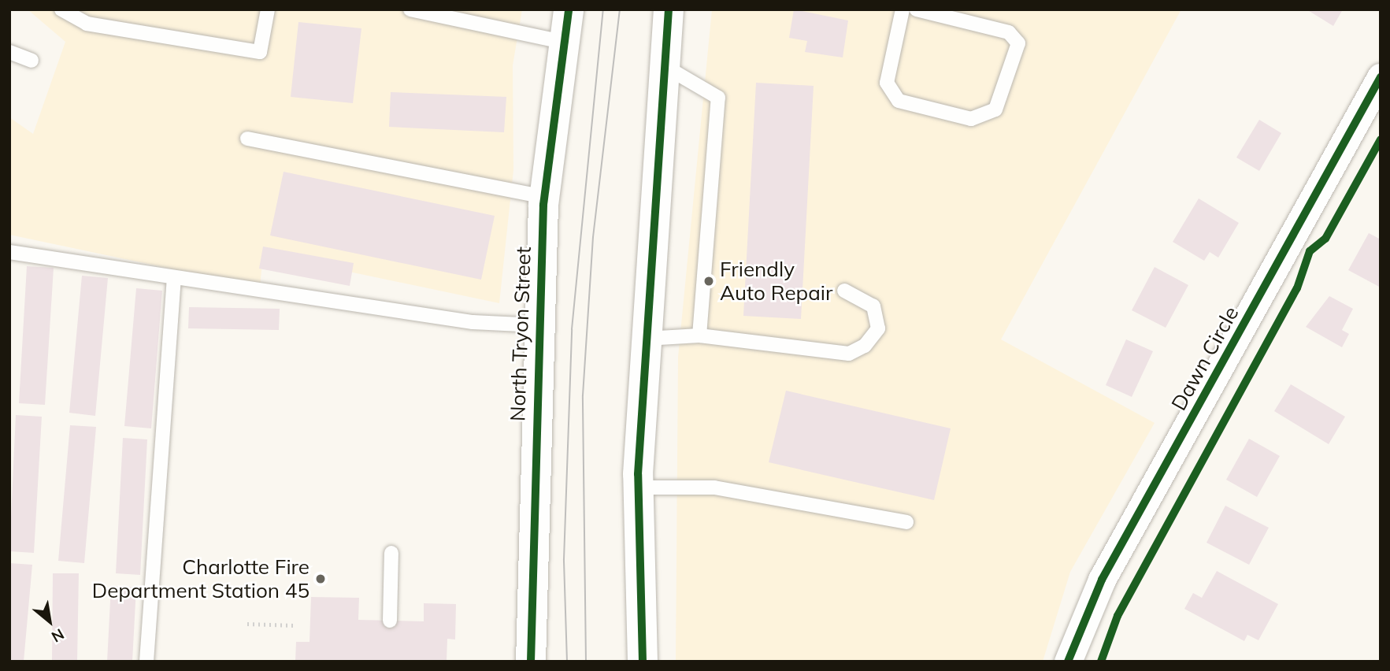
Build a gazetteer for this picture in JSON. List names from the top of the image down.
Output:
{
  "streets": {
    "main road": ["North Tryon Street"],
    "street": ["Dawn Circle"]
  },
  "places": ["Friendly Auto Repair", "Charlotte Fire Department Station 45"],
  "north": "bottom right"
}
